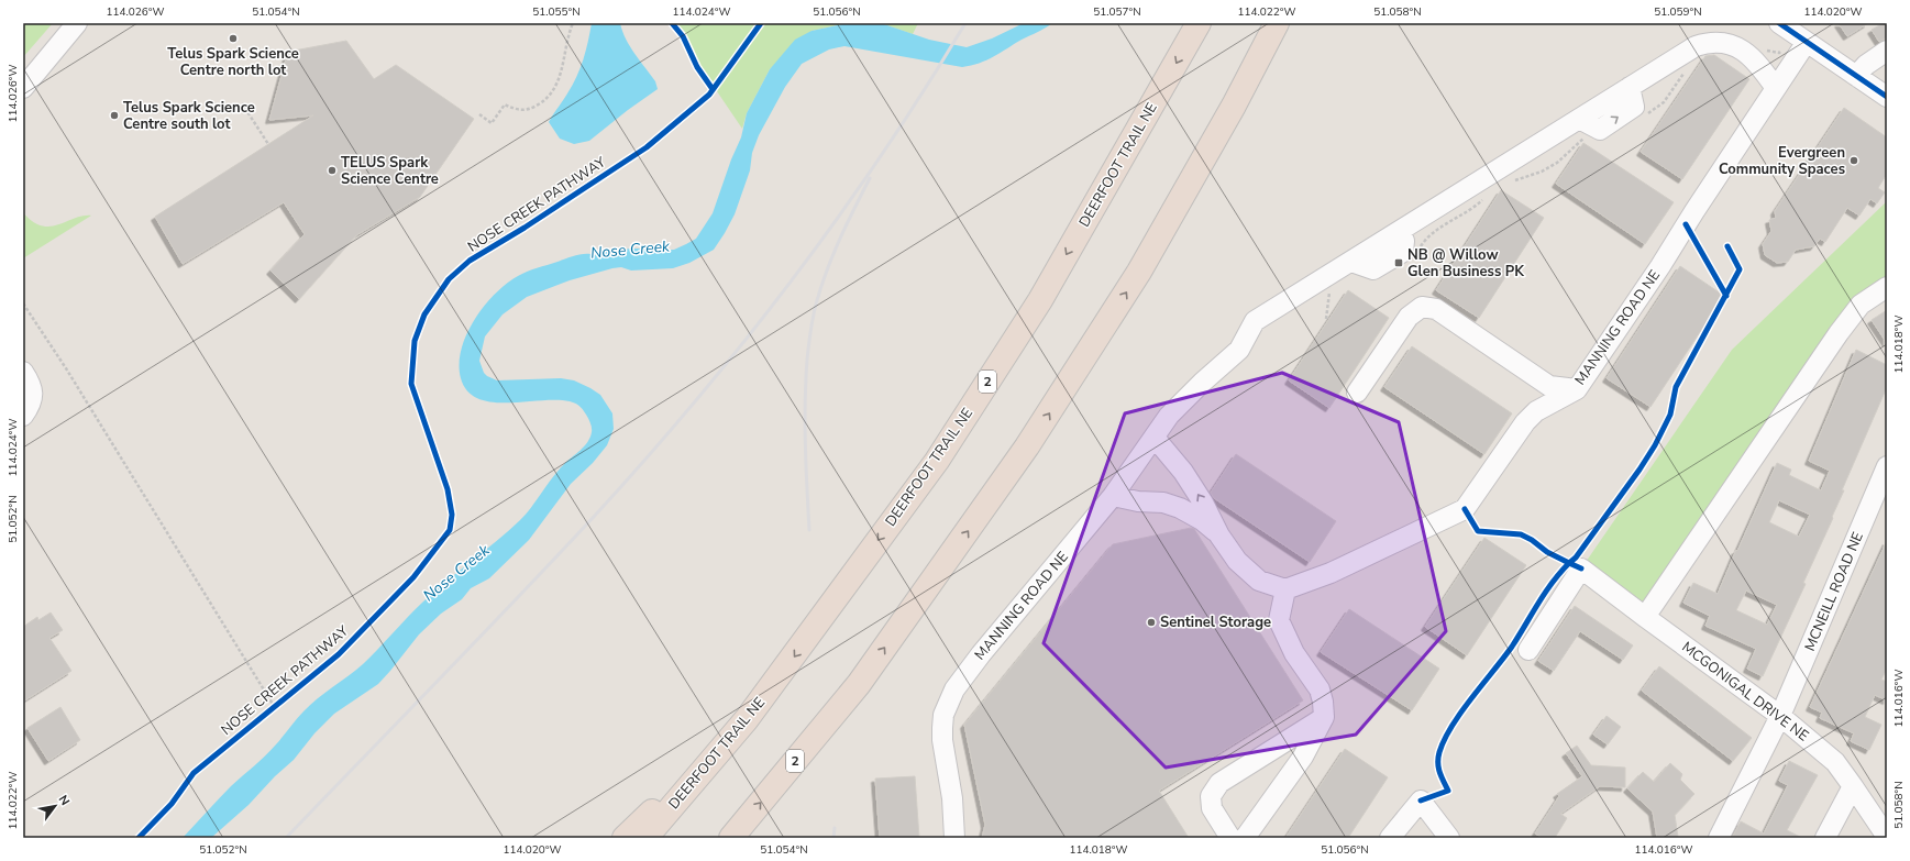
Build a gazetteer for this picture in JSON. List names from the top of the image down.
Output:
{
  "streets": {
    "highway": ["DEERFOOT TRAIL NE", "2"],
    "street": ["MANNING ROAD NE", "MCNEILL ROAD NE", "MCGONIGAL DRIVE NE"],
    "cycle path": ["NOSE CREEK PATHWAY"]
  },
  "crossings": [
    ["MCNEILL ROAD NE", "MCGONIGAL DRIVE NE"]
  ],
  "water": ["Nose Creek"],
  "places": {
    "other": [
      "Telus Spark Science Centre north lot",
      "Telus Spark Science Centre south lot",
      "Evergreen Community Spaces",
      "TELUS Spark Science Centre",
      "Sentinel Storage"
    ],
    "transit": ["NB @ Willow Glen Business PK"]
  },
  "north": "top right",
  "coordinates": [
    "114.026°W",
    "51.054°N",
    "51.055°N",
    "114.024°W",
    "51.056°N",
    "51.057°N",
    "114.022°W",
    "51.058°N",
    "51.059°N",
    "114.020°W",
    "114.018°W",
    "51.052°N",
    "114.016°W"
  ]
}
